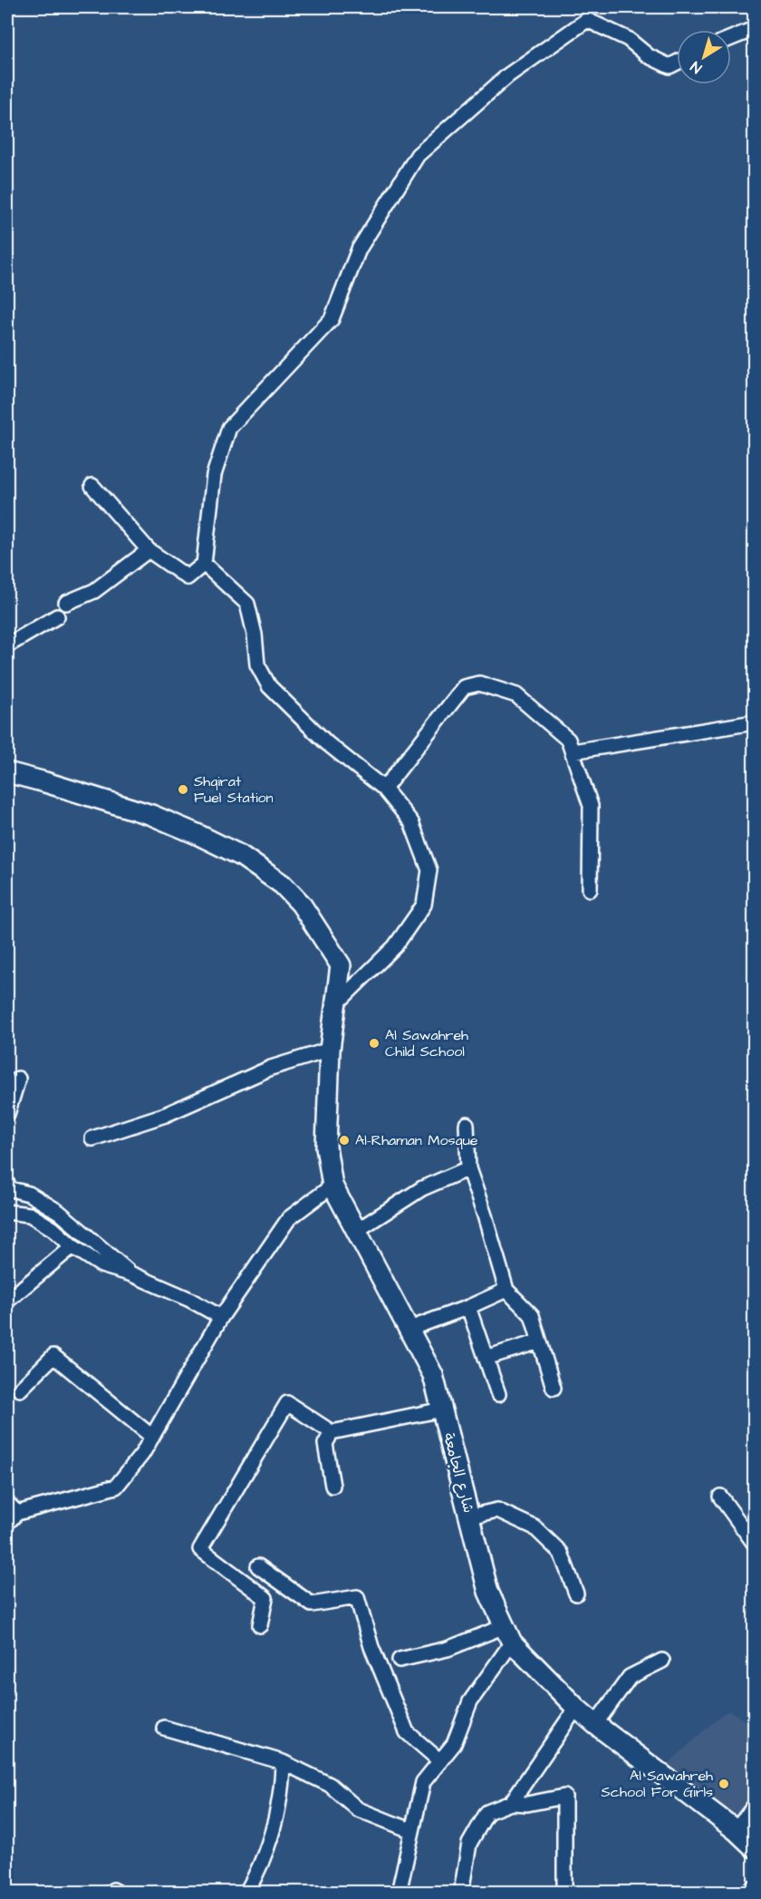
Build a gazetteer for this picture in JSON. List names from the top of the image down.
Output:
{
  "streets": {
    "main road": ["شارع الجامعة"]
  },
  "places": [
    "Shqirat Fuel Station",
    "Al Sawahreh Child School",
    "Al-Rhaman Mosque",
    "Al Sawahreh School For Girls"
  ],
  "north": "bottom left"
}
